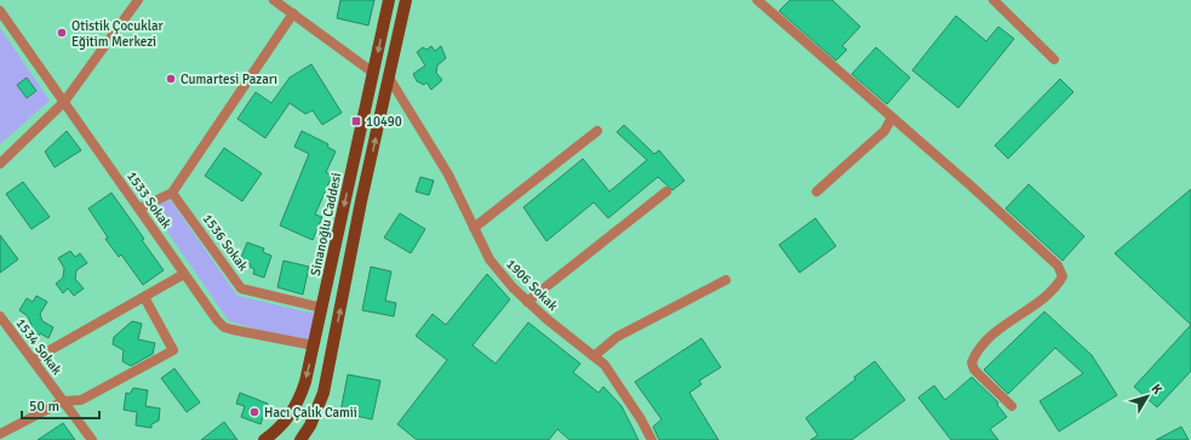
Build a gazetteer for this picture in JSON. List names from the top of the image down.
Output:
{
  "streets": {
    "main road": ["Si̇nanoğlu Caddesi"],
    "street": [
      "1533 Sokak",
      "1536 Sokak",
      "1906 Sokak",
      "1534 Sokak"
    ]
  },
  "crossings": [
    ["1533 Sokak", "Si̇nanoğlu Caddesi"],
    ["Si̇nanoğlu Caddesi", "1536 Sokak"]
  ],
  "places": {
    "other": ["Otistik Çocuklar Eğitim Merkezi", "Cumartesi Pazarı", "Hacı Çalık Camii"],
    "transit": ["10490"]
  },
  "scale_bar": "50 m",
  "north": "top right"
}
